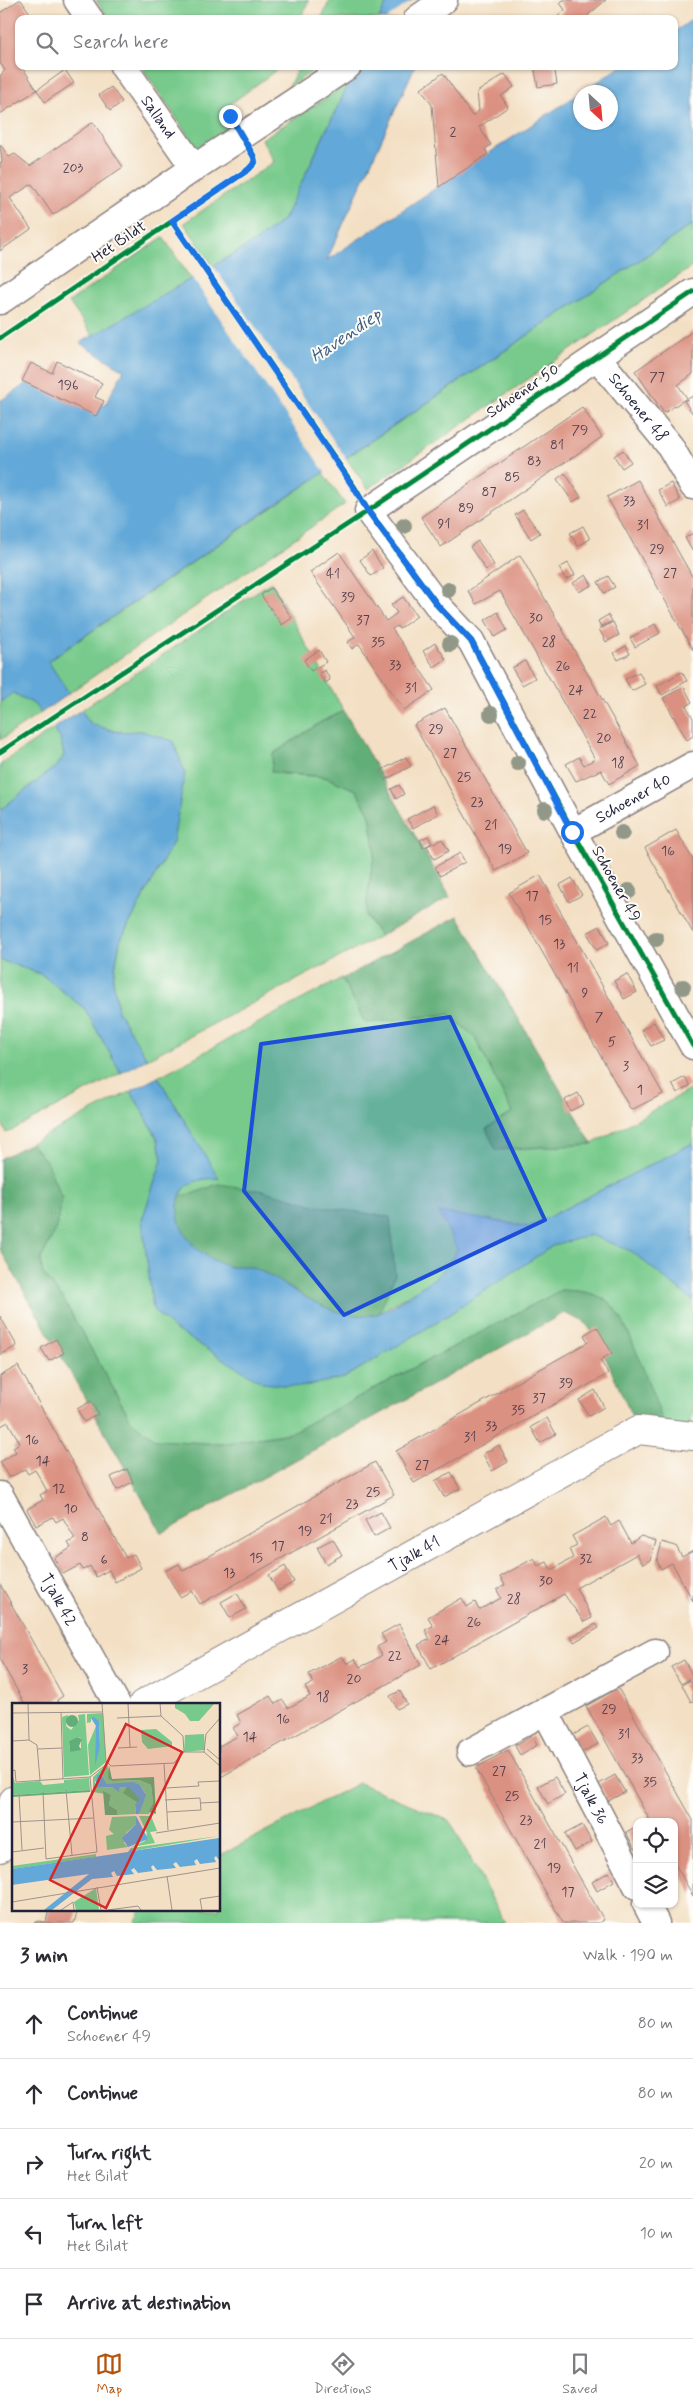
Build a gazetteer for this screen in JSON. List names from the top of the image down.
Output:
{
  "streets": {
    "street": [
      "Salland",
      "Het Bildt",
      "Schoener 50",
      "Schoener 48",
      "Schoener 40",
      "Schoener 49",
      "Tjalk 41",
      "Tjalk 42",
      "Tjalk 36"
    ]
  },
  "crossings": [
    ["Salland", "Het Bildt"],
    ["Schoener 50", "Schoener 48"],
    ["Schoener 50", "Schoener 49"],
    ["Schoener 40", "Schoener 49"]
  ],
  "water": ["Havendiep"],
  "house_numbers": [
    "2",
    "203",
    "77",
    "196",
    "79",
    "81",
    "83",
    "85",
    "87",
    "33",
    "89",
    "91",
    "31",
    "29",
    "27",
    "41",
    "39",
    "30",
    "37",
    "35",
    "28",
    "33",
    "26",
    "31",
    "24",
    "22",
    "29",
    "20",
    "27",
    "18",
    "25",
    "23",
    "21",
    "19",
    "16",
    "17",
    "15",
    "13",
    "11",
    "9",
    "7",
    "5",
    "3",
    "1",
    "39",
    "37",
    "35",
    "33",
    "31",
    "16",
    "14",
    "27",
    "12",
    "25",
    "23",
    "10",
    "21",
    "19",
    "8",
    "17",
    "15",
    "32",
    "6",
    "13",
    "30",
    "28",
    "26",
    "24",
    "22",
    "3",
    "20",
    "18",
    "29",
    "16",
    "31",
    "14",
    "33",
    "27",
    "35",
    "25",
    "23",
    "21",
    "19",
    "17"
  ],
  "north": "bottom right",
  "page": {
    "search": "Search here",
    "heading": ["3 min", "Walk · 190 m"],
    "list": [
      ["Continue", "Schoener 49", "80 m"],
      ["Continue", "80 m"],
      ["Turn right", "Het Bildt", "20 m"],
      ["Turn left", "Het Bildt", "10 m"],
      "Arrive at destination"
    ],
    "nav": ["Map", "Directions", "Saved"]
  }
}
